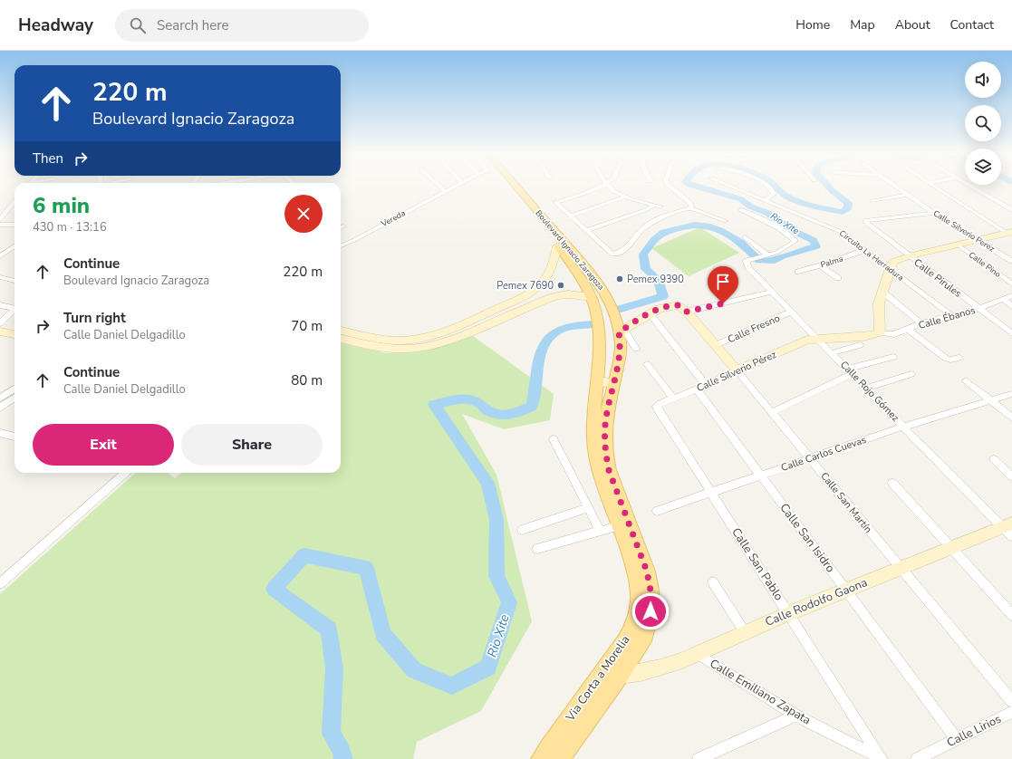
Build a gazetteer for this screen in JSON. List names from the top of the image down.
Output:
{
  "streets": {
    "main road": ["Boulevard Ignacio Zaragoza", "Via Corta a Morelia"],
    "street": [
      "Vereda",
      "Calle Silverio Perez",
      "Circuito La Herradura",
      "Palma",
      "Calle Pino",
      "Calle Pirules",
      "Calle Ébanos",
      "Calle Fresno",
      "Calle Silverio Pérez",
      "Calle Rojo Gómez",
      "Calle Carlos Cuevas",
      "Calle San Martín",
      "Calle San Isidro",
      "Calle San Pablo",
      "Calle Rodolfo Gaona",
      "Calle Emiliano Zapata",
      "Calle Lirios"
    ]
  },
  "crossings": [
    ["Calle Silverio Perez", "Calle Pirules"],
    ["Boulevard Ignacio Zaragoza", "Via Corta a Morelia"],
    ["Circuito La Herradura", "Palma"],
    ["Circuito La Herradura", "Calle Ébanos"],
    ["Calle Pirules", "Calle Ébanos"],
    ["Calle Ébanos", "Calle Silverio Pérez"],
    ["Calle Fresno", "Calle Rojo Gómez"],
    ["Calle Fresno", "Calle San Martín"],
    ["Calle Silverio Pérez", "Calle Rojo Gómez"],
    ["Calle Silverio Pérez", "Calle San Martín"],
    ["Calle Silverio Pérez", "Calle San Isidro"],
    ["Calle Silverio Pérez", "Calle San Pablo"],
    ["Calle Rojo Gómez", "Calle Carlos Cuevas"],
    ["Calle Rojo Gómez", "Calle Rodolfo Gaona"],
    ["Calle Carlos Cuevas", "Calle San Martín"],
    ["Calle Carlos Cuevas", "Calle San Isidro"],
    ["Calle Carlos Cuevas", "Calle San Pablo"],
    ["Calle San Martín", "Calle Rodolfo Gaona"],
    ["Calle San Isidro", "Calle Rodolfo Gaona"],
    ["Calle San Isidro", "Calle Lirios"],
    ["Calle San Pablo", "Calle Rodolfo Gaona"],
    ["Calle San Pablo", "Calle Emiliano Zapata"],
    ["Calle Rodolfo Gaona", "Via Corta a Morelia"],
    ["Calle Rodolfo Gaona", "Calle Emiliano Zapata"]
  ],
  "water": ["Rio Xite"],
  "places": ["Pemex 9390", "Pemex 7690"],
  "page": {
    "header": "Headway",
    "search": "Search here",
    "nav": [
      "Home",
      "Map",
      "About",
      "Contact"
    ],
    "turn": ["220 m", "Boulevard Ignacio Zaragoza"],
    "then": "Then",
    "heading": ["6 min", "430 m · 13:16"],
    "list": [
      {
        "name": "Continue",
        "note": "Boulevard Ignacio Zaragoza",
        "value": "220 m"
      },
      {
        "name": "Turn right",
        "note": "Calle Daniel Delgadillo",
        "value": "70 m"
      },
      {
        "name": "Continue",
        "note": "Calle Daniel Delgadillo",
        "value": "80 m"
      }
    ],
    "buttons": ["Exit", "Share"]
  }
}
